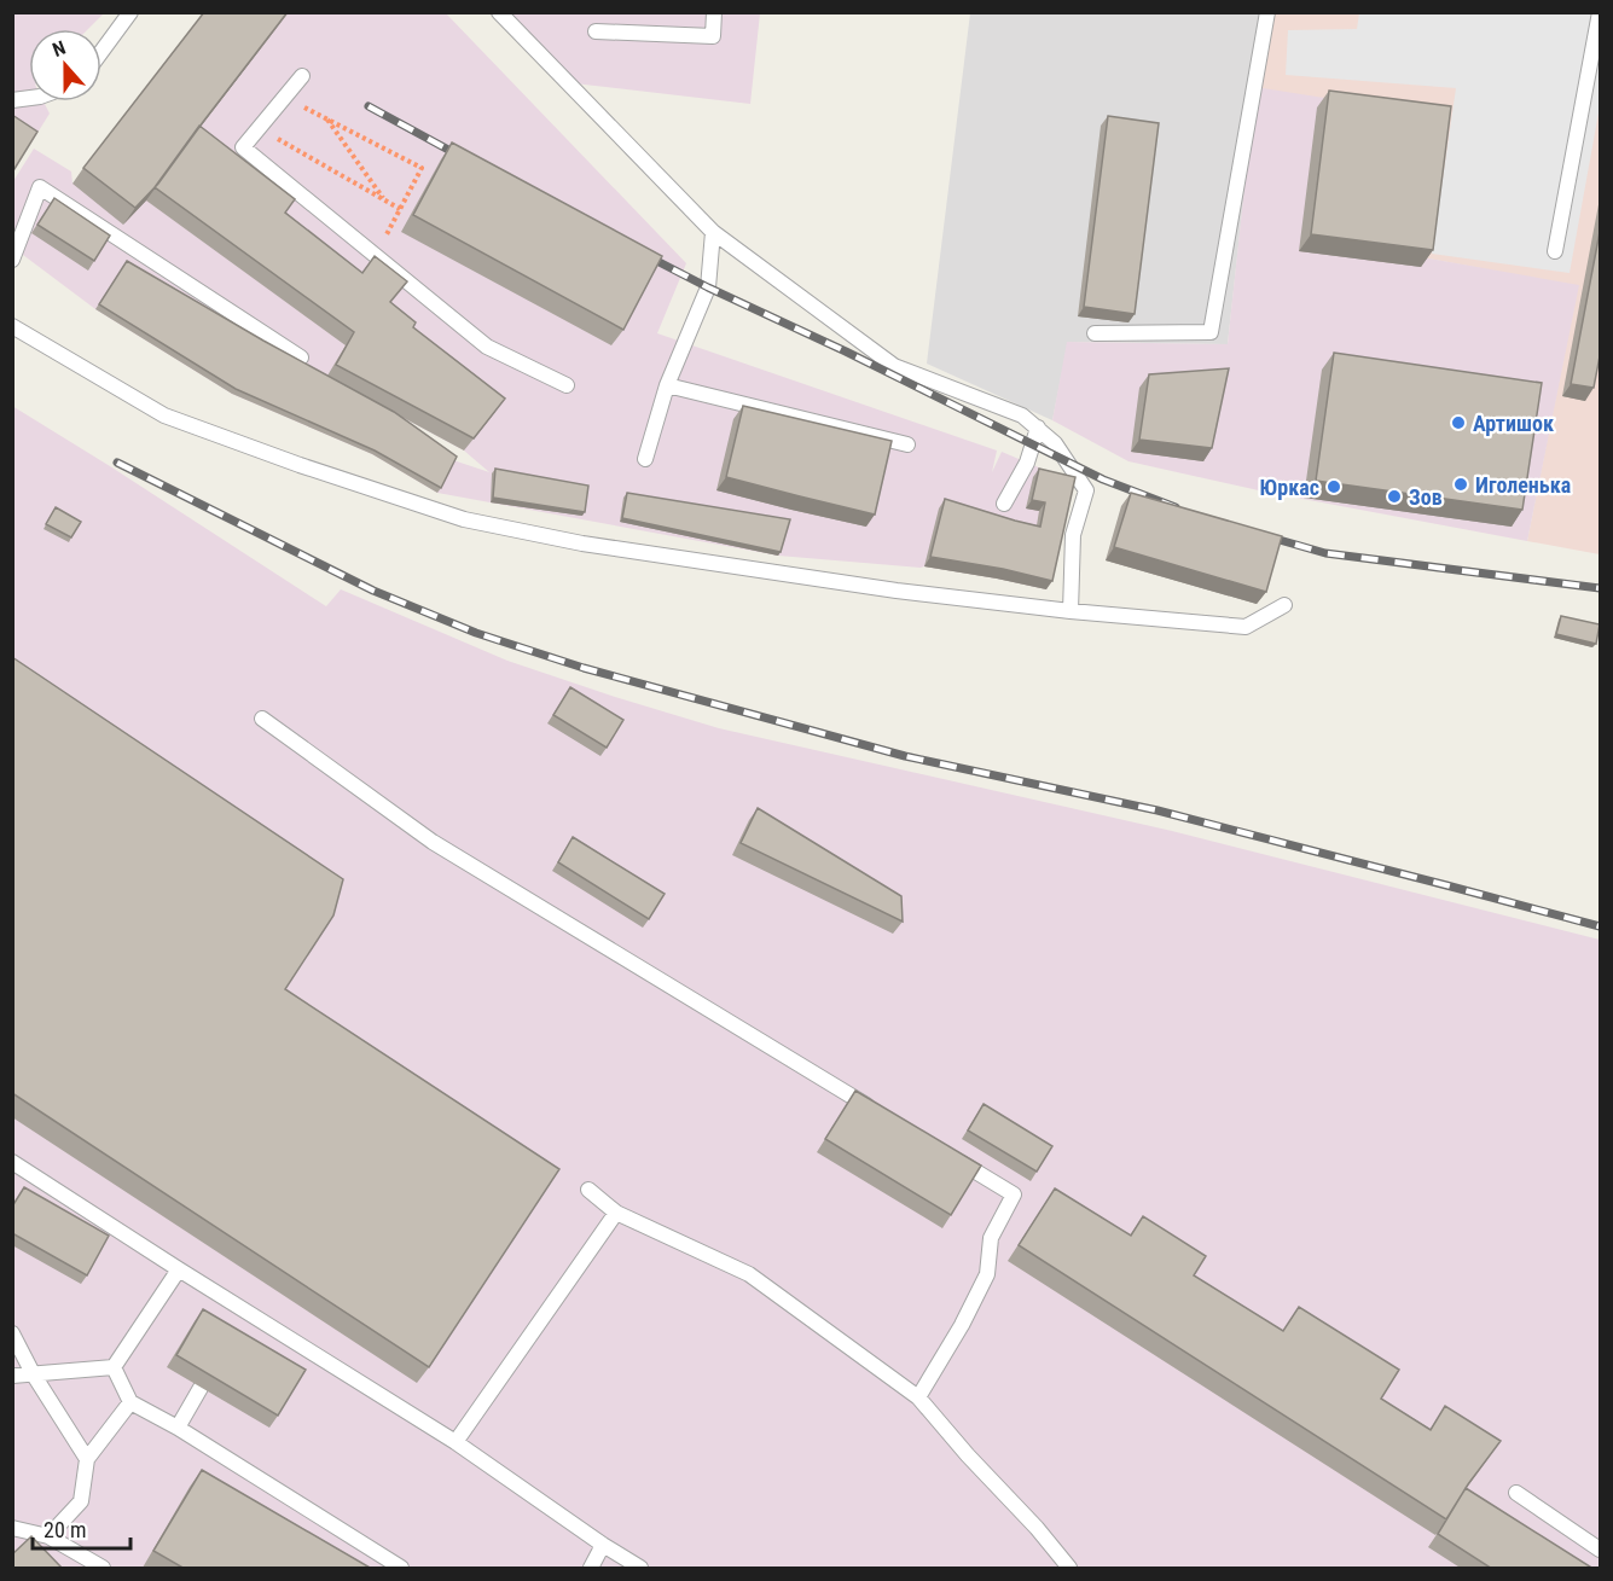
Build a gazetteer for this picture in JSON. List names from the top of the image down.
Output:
{
  "places": [
    "Артишок",
    "Иголенька",
    "Юркас",
    "Зов"
  ],
  "scale_bar": "20 m",
  "north": "top"
}
